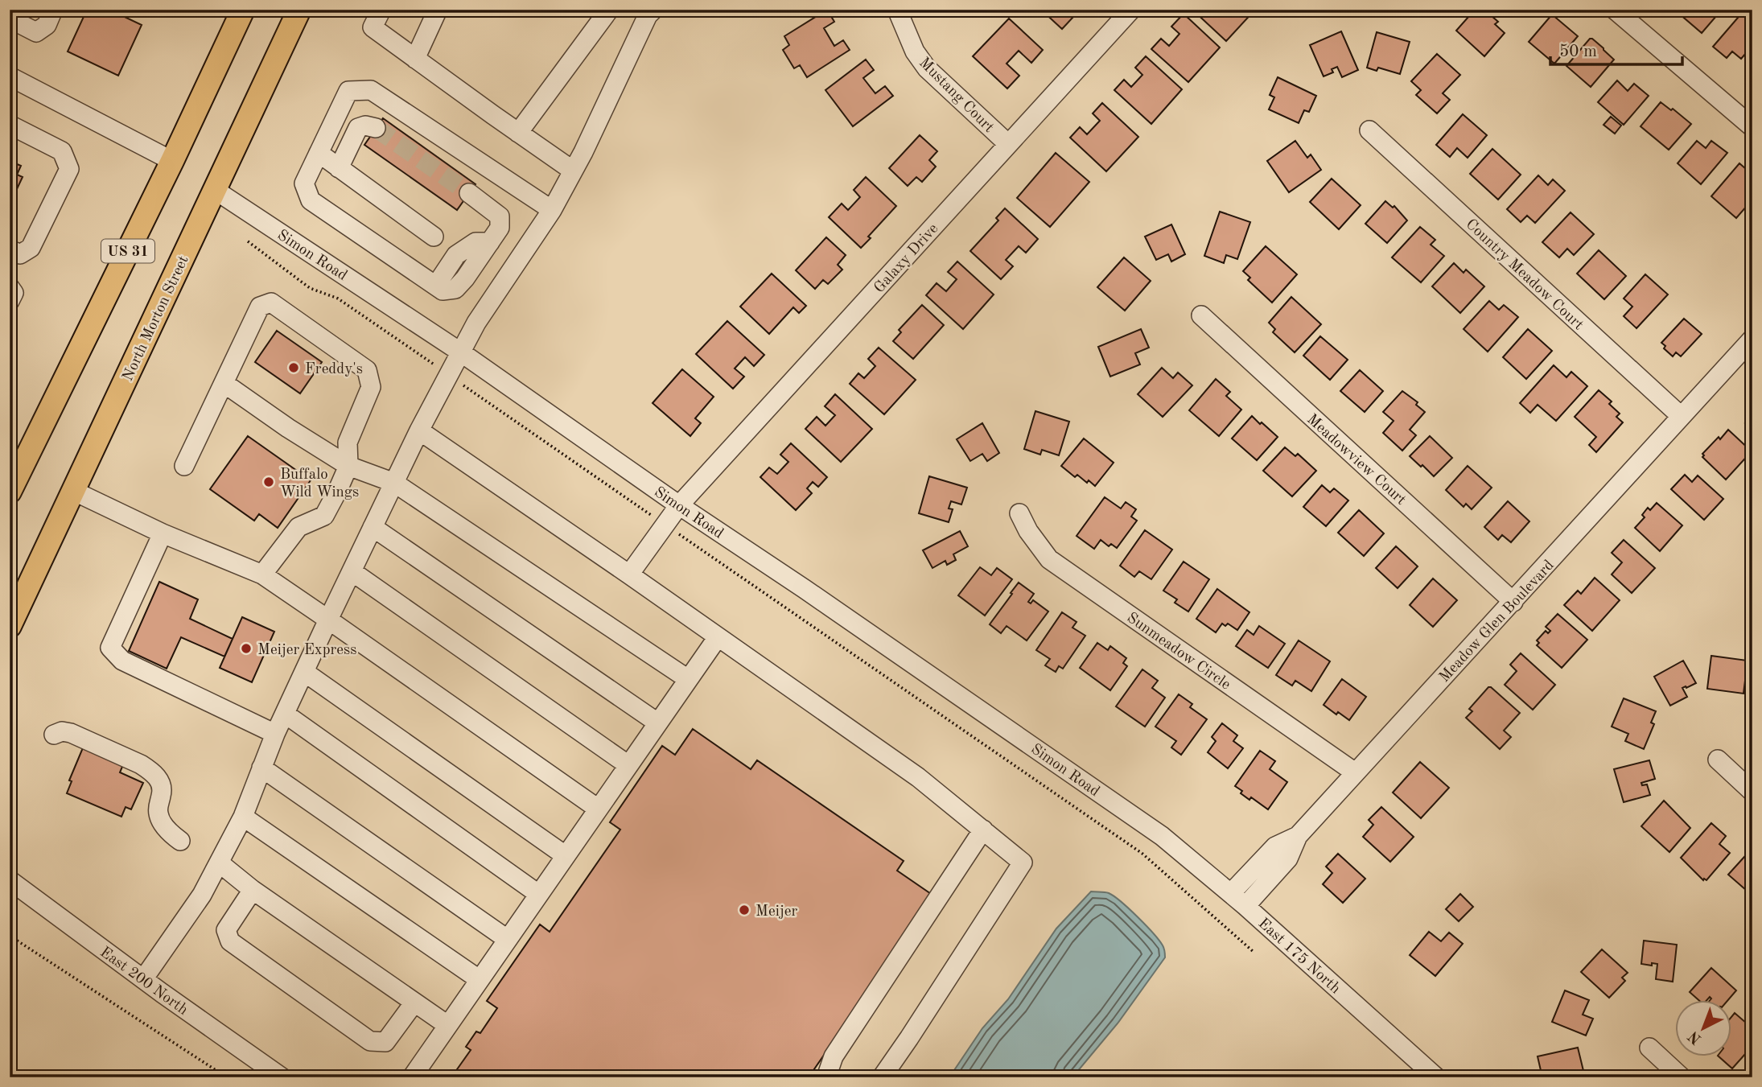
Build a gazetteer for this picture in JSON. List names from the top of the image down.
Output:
{
  "streets": {
    "main road": ["US 31", "North Morton Street"],
    "street": [
      "Mustang Court",
      "Simon Road",
      "Galaxy Drive",
      "Country Meadow Court",
      "Meadowview Court",
      "Meadow Glen Boulevard",
      "Sunmeadow Circle",
      "East 175 North",
      "East 200 North"
    ]
  },
  "crossings": [
    ["Mustang Court", "Galaxy Drive"],
    ["Simon Road", "Galaxy Drive"],
    ["Simon Road", "North Morton Street"],
    ["Simon Road", "East 175 North"],
    ["Country Meadow Court", "Meadow Glen Boulevard"],
    ["Meadowview Court", "Meadow Glen Boulevard"],
    ["Meadow Glen Boulevard", "Sunmeadow Circle"],
    ["Meadow Glen Boulevard", "East 175 North"]
  ],
  "places": [
    "Freddy's",
    "Buffalo Wild Wings",
    "Meijer Express",
    "Meijer"
  ],
  "scale_bar": "50 m",
  "north": "bottom left"
}
